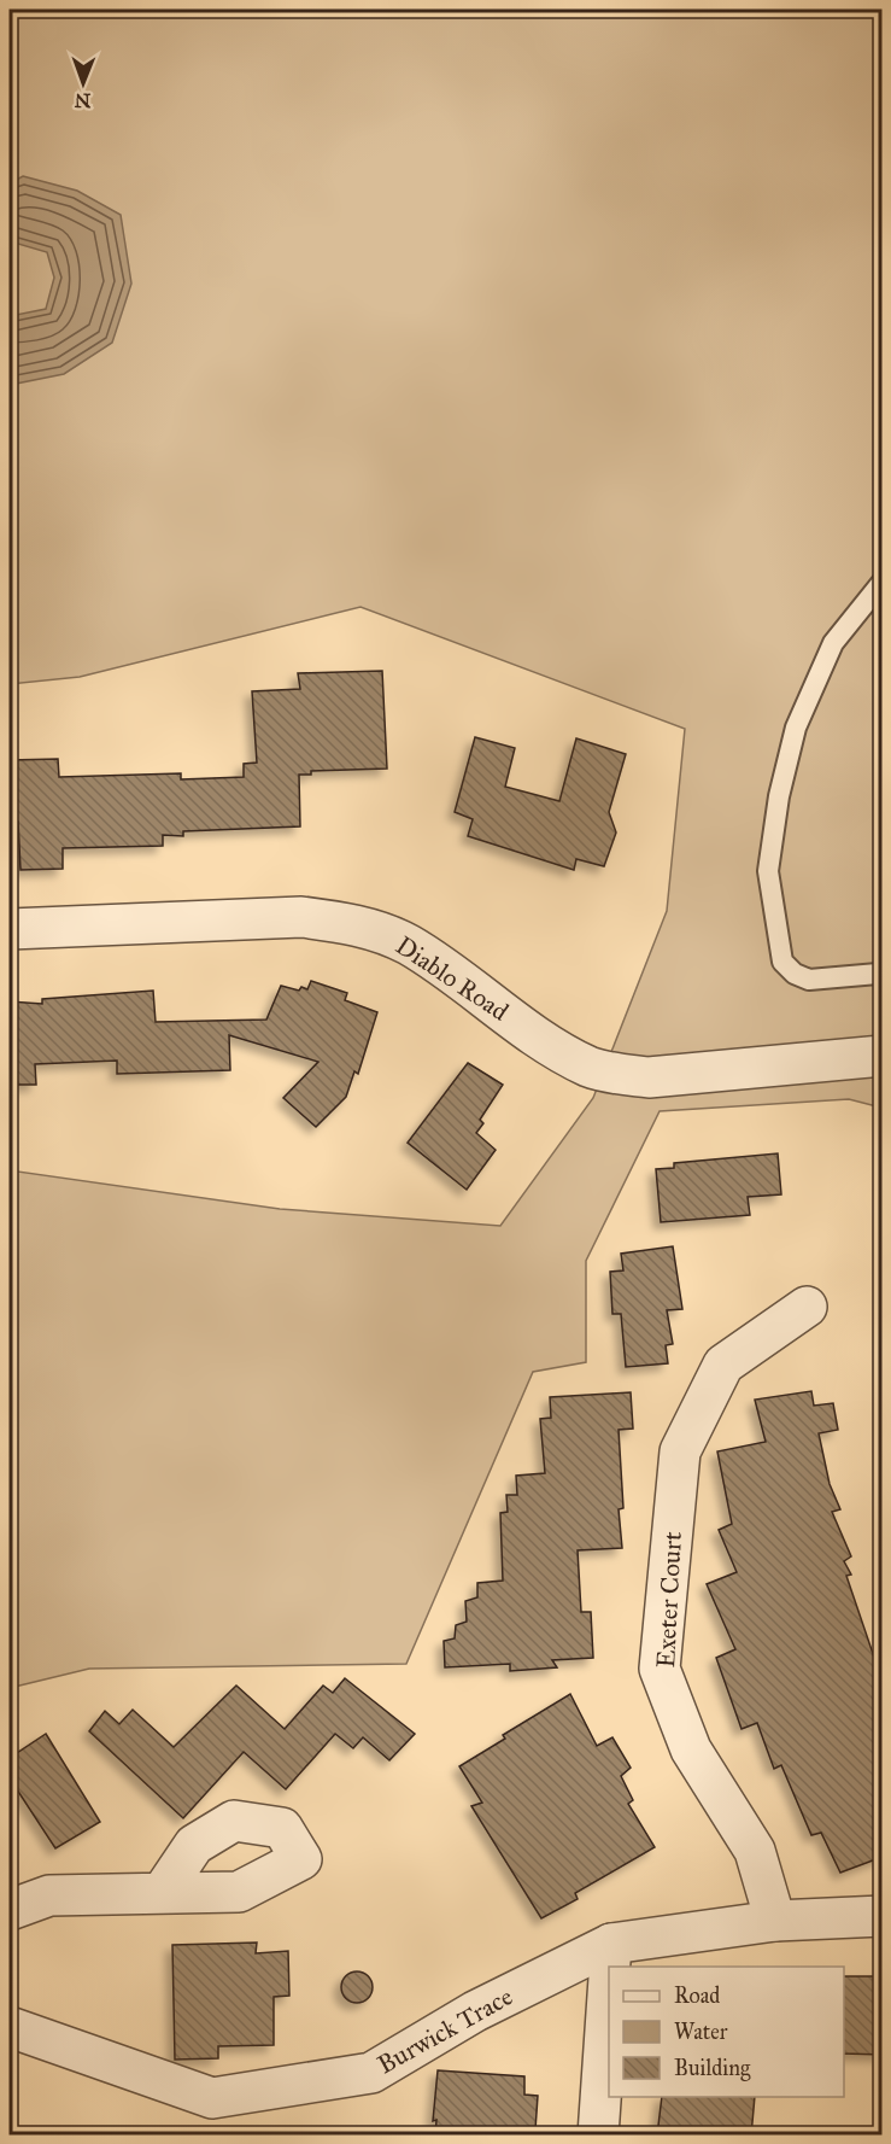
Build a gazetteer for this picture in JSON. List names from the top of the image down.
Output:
{
  "streets": {
    "street": ["Diablo Road", "Exeter Court", "Burwick Trace"]
  },
  "crossings": [
    ["Exeter Court", "Burwick Trace"]
  ],
  "legend": ["Road", "Water", "Building"],
  "north": "bottom"
}
